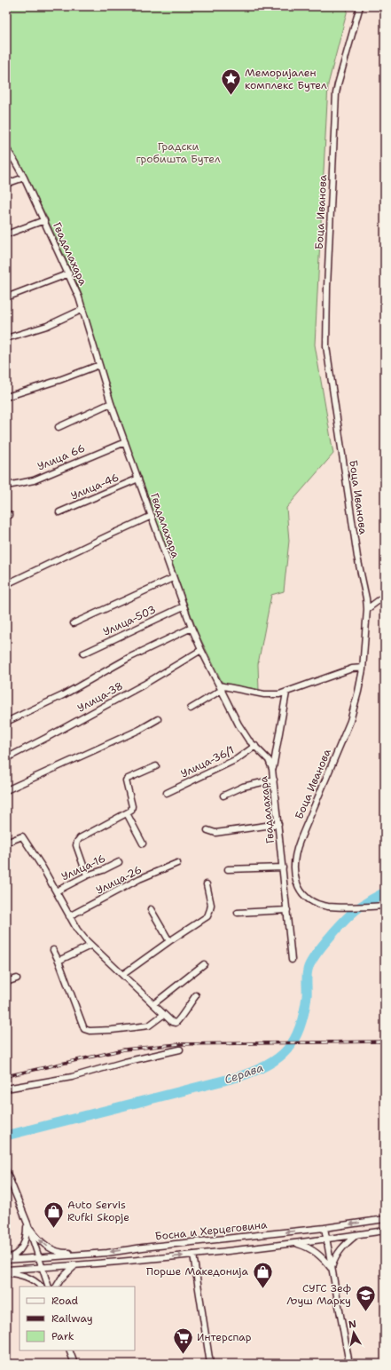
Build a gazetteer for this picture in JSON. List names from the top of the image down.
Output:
{
  "streets": {
    "street": [
      "Боца Иванова",
      "Гвадалахара",
      "Улица 66",
      "Улица-46",
      "Улица-503",
      "Улица-38",
      "Улица-36/1",
      "Улица-16",
      "Улица-26",
      "Босна и Херцеговина"
    ]
  },
  "crossings": [
    ["Гвадалахара", "Улица 66"],
    ["Гвадалахара", "Улица-46"],
    ["Гвадалахара", "Улица-503"],
    ["Гвадалахара", "Улица-38"],
    ["Гвадалахара", "Улица-36/1"]
  ],
  "water": ["Серава"],
  "parks": ["Градски гробишта Бутел"],
  "places": {
    "place": ["Меморијален комплекс Бутел"],
    "shop": ["Auto Servis Rufki Skopje", "Порше Македонија"],
    "school or university": ["СУГС Зеф Љуш Марку"],
    "supermarket": ["Интерспар"]
  },
  "legend": ["Road", "Railway", "Park"],
  "north": "top"
}
